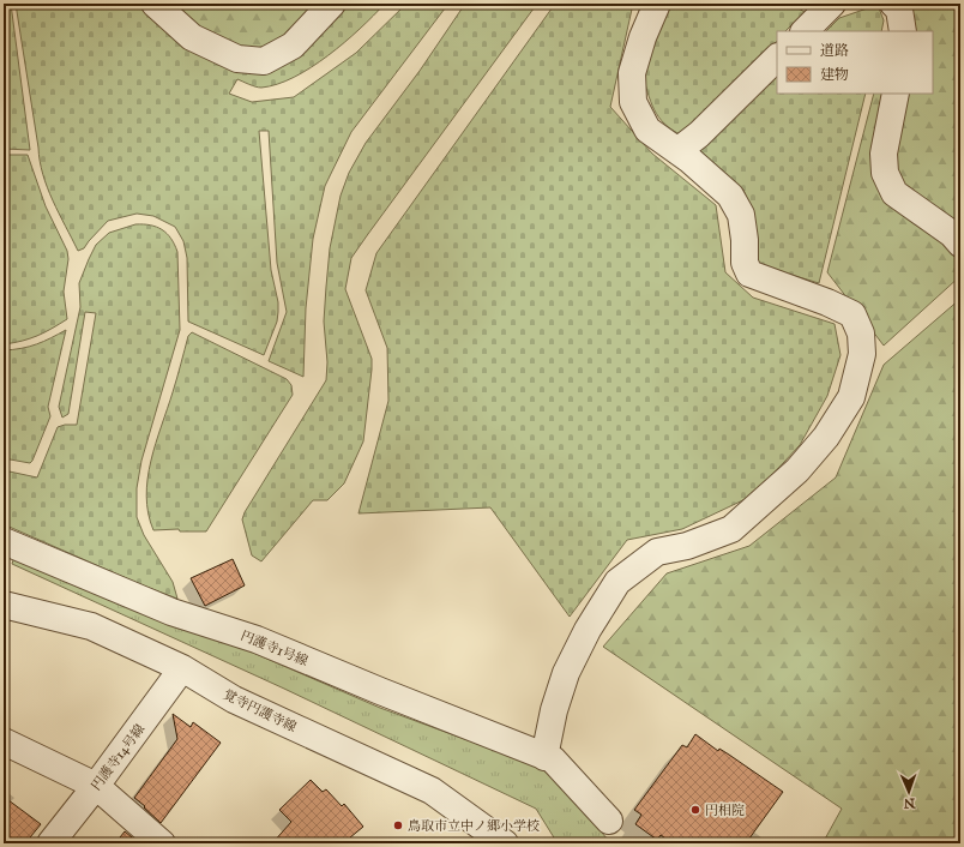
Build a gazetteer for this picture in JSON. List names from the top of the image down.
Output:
{
  "streets": {
    "street": ["円護寺1号線", "覚寺円護寺線", "円護寺14号線"]
  },
  "crossings": [
    ["覚寺円護寺線", "円護寺14号線"]
  ],
  "places": ["円相院", "鳥取市立中ノ郷小学校"],
  "legend": ["道路", "建物"],
  "north": "bottom"
}
